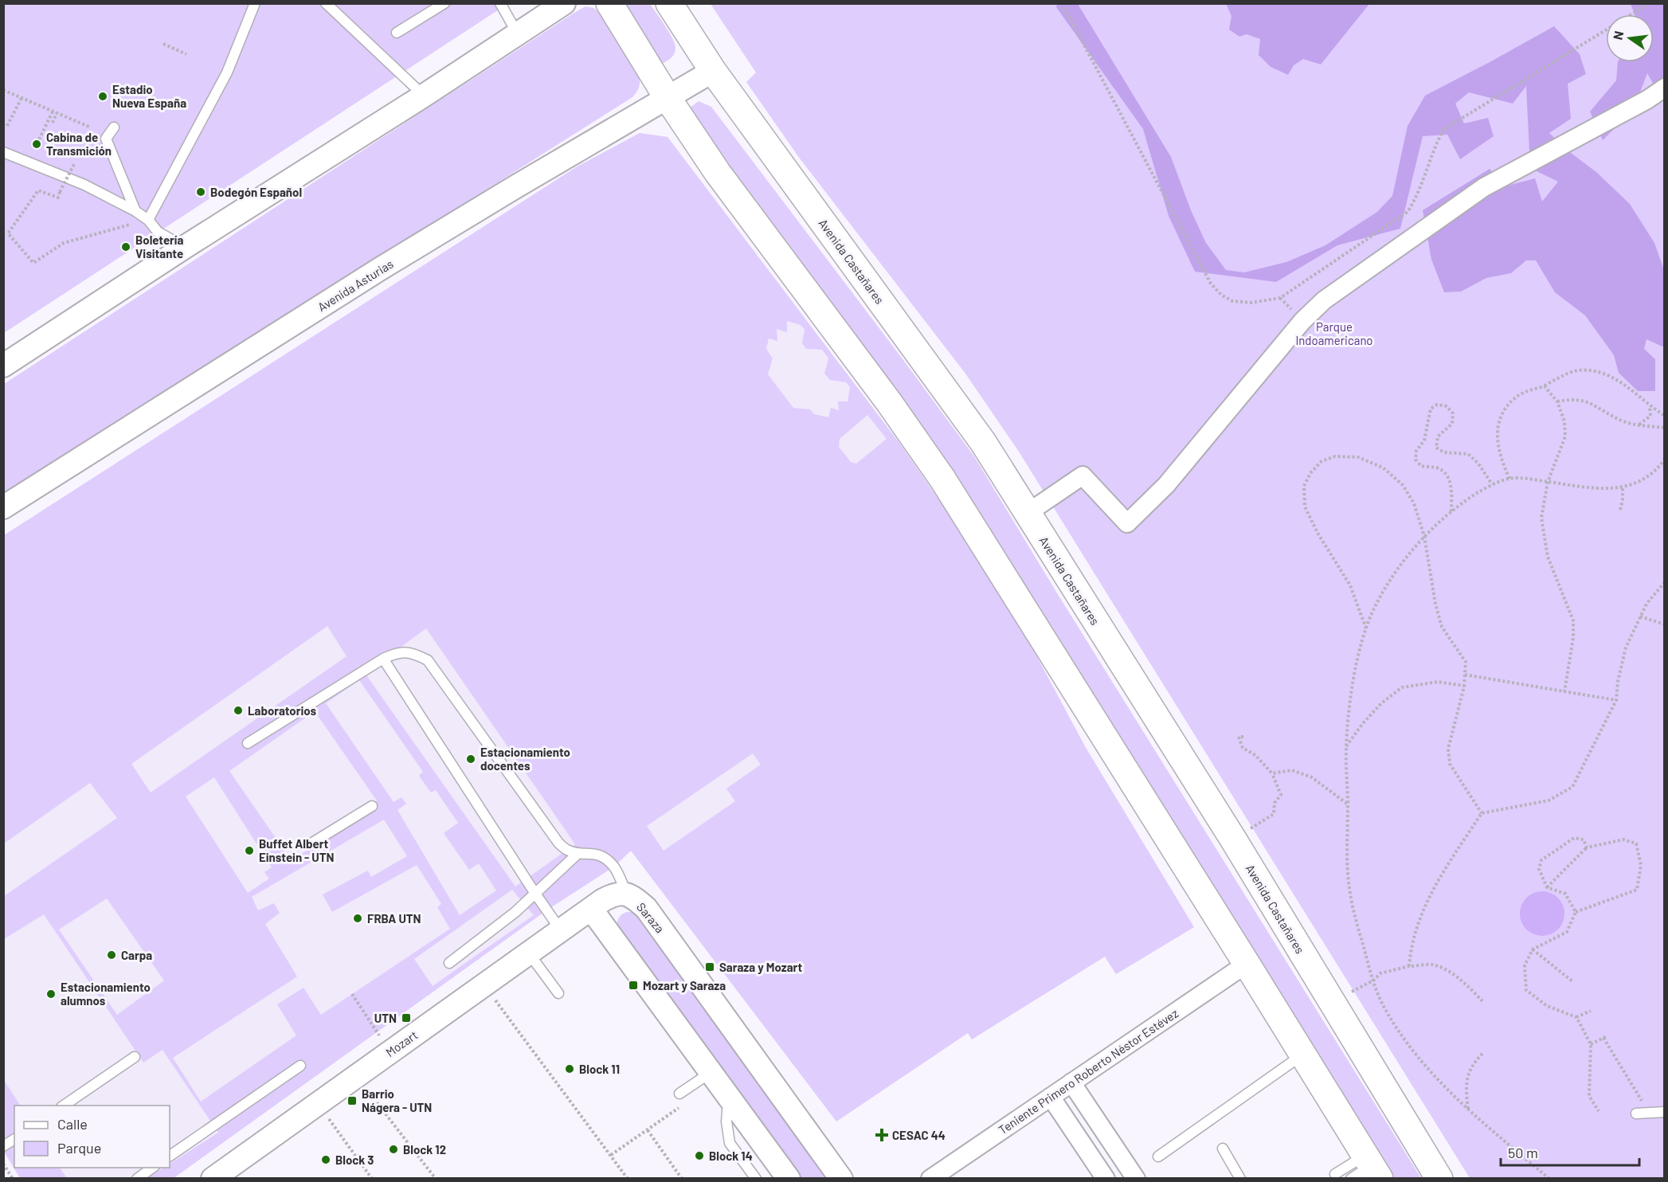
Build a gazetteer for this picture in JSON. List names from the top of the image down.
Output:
{
  "streets": {
    "main road": ["Avenida Castañares"],
    "street": [
      "Avenida Asturias",
      "Saraza",
      "Mozart",
      "Teniente Primero Roberto Néstor Estévez"
    ]
  },
  "crossings": [
    ["Avenida Castañares", "Avenida Asturias"],
    ["Saraza", "Mozart"]
  ],
  "parks": ["Parque Indoamericano"],
  "places": {
    "other": [
      "Estadio Nueva España",
      "Cabina de Transmición",
      "Bodegón Español",
      "Boletería Visitante",
      "Laboratorios",
      "Estacionamiento docentes",
      "Buffet Albert Einstein - UTN",
      "FRBA UTN",
      "Carpa",
      "Estacionamiento alumnos",
      "Block 11",
      "Block 12",
      "Block 14",
      "Block 3"
    ],
    "transit": [
      "Saraza y Mozart",
      "Mozart y Saraza",
      "UTN",
      "Barrio Nágera - UTN"
    ],
    "health": ["CESAC 44"]
  },
  "legend": ["Calle", "Parque"],
  "scale_bar": "50 m",
  "north": "left"
}
